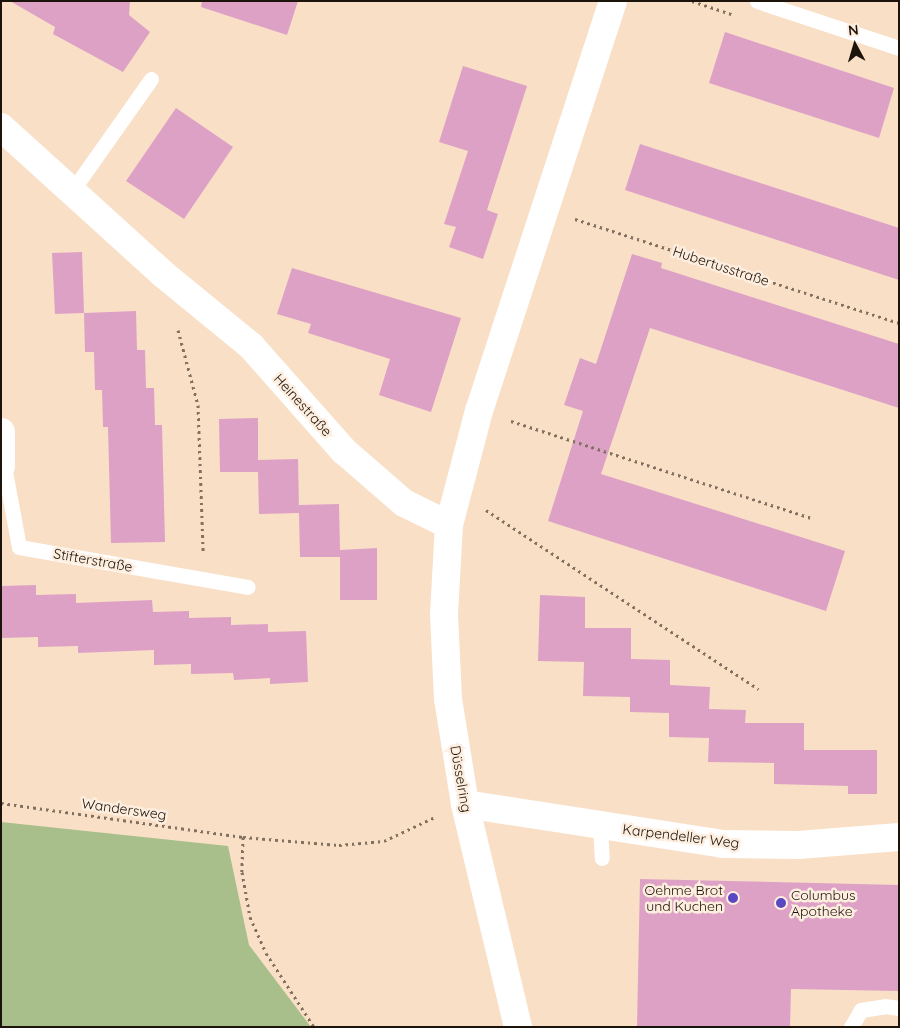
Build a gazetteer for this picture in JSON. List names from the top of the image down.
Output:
{
  "streets": {
    "street": [
      "Heinestraße",
      "Stifterstraße",
      "Düsselring",
      "Karpendeller Weg"
    ],
    "path": ["Hubertusstraße", "Wandersweg"]
  },
  "crossings": [
    ["Heinestraße", "Düsselring"],
    ["Düsselring", "Wandersweg"],
    ["Düsselring", "Karpendeller Weg"],
    ["Wandersweg", "Karpendeller Weg"]
  ],
  "places": ["Oehme Brot und Kuchen", "Columbus Apotheke"],
  "north": "top"
}
